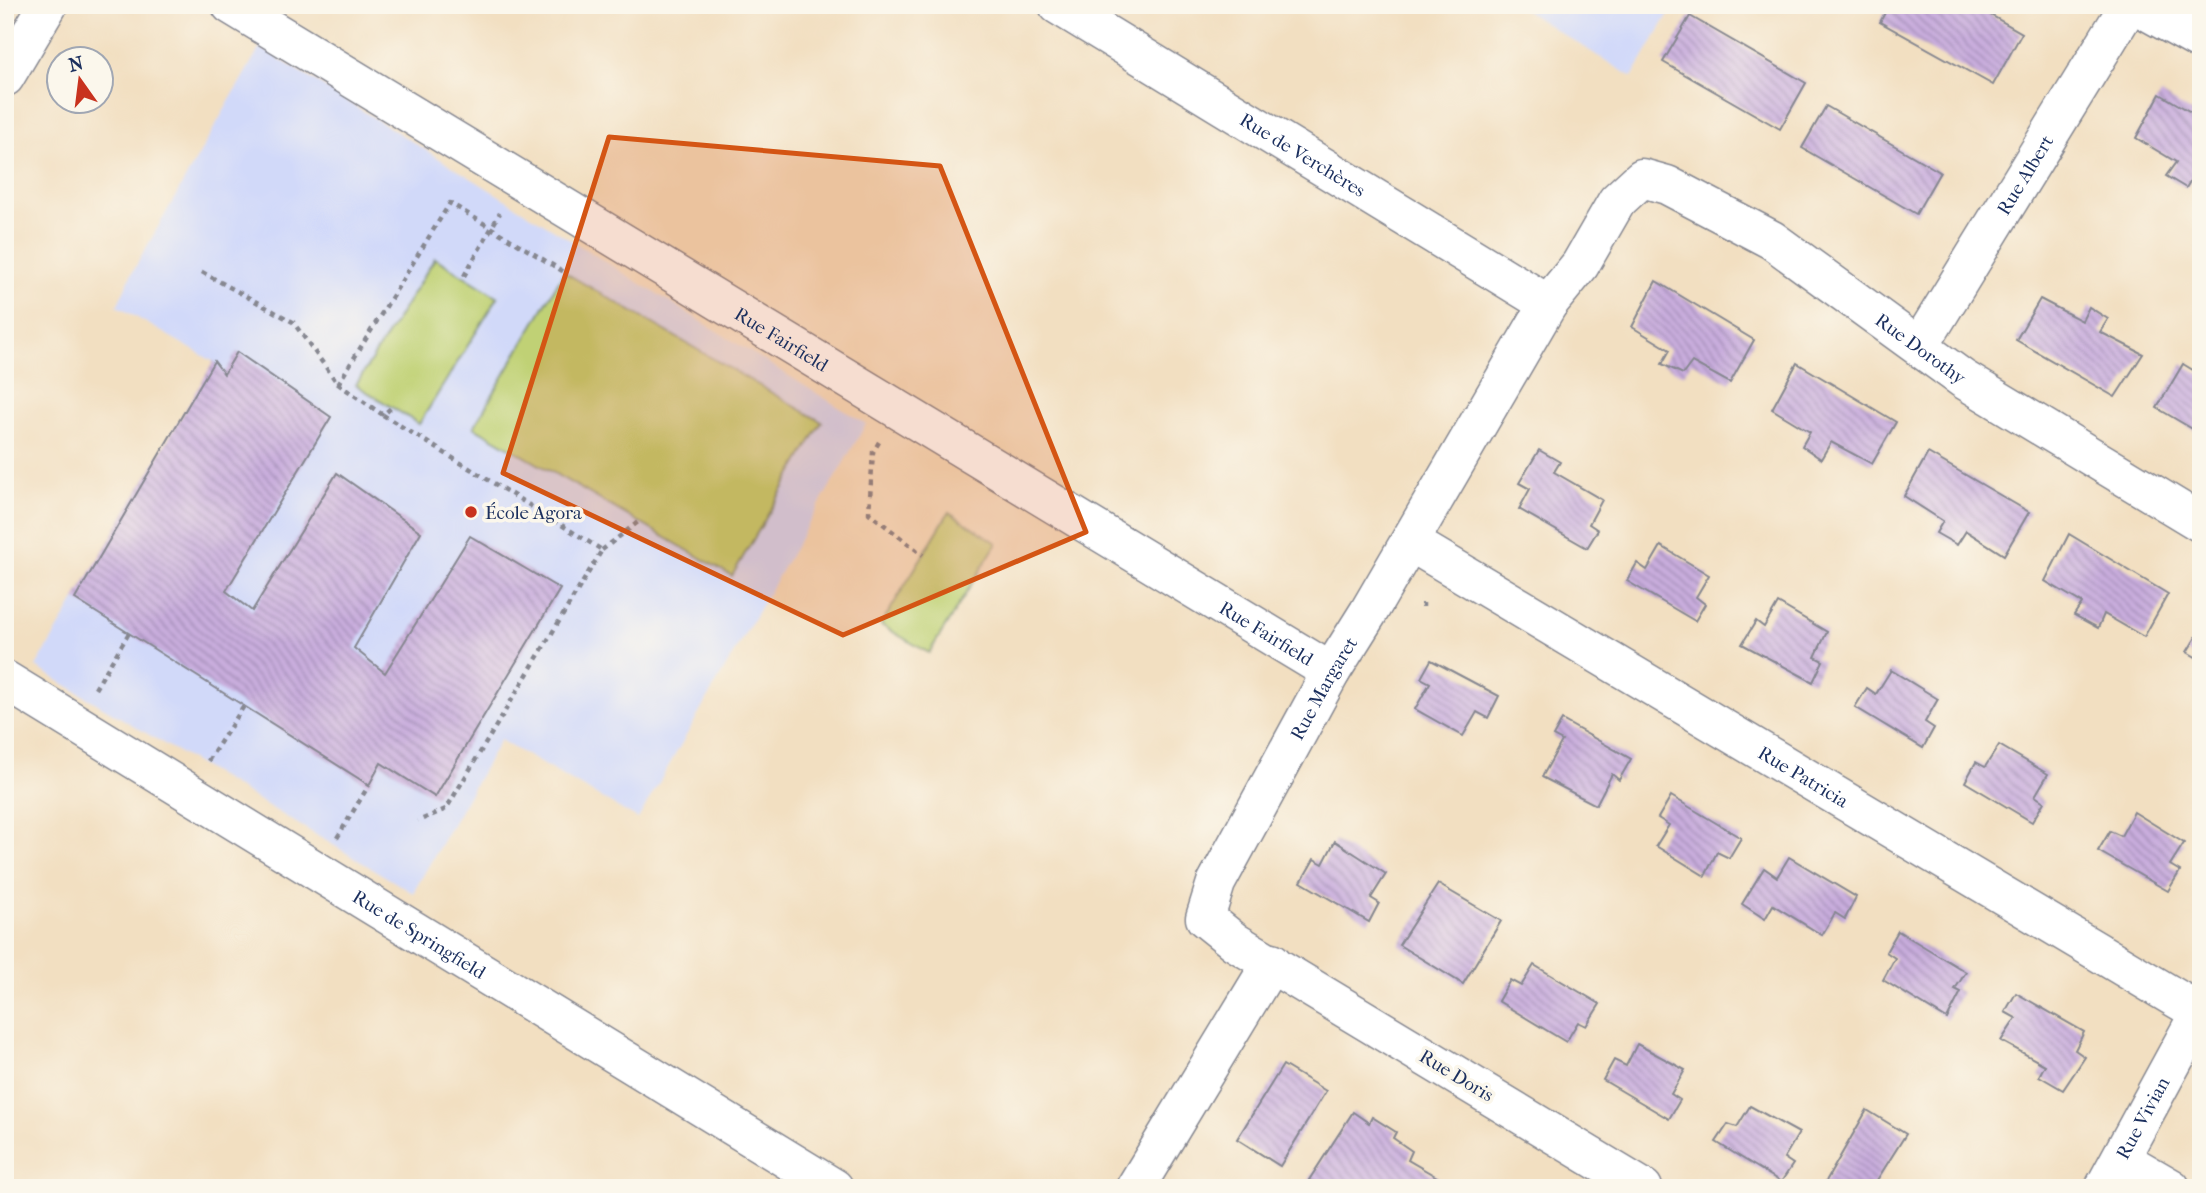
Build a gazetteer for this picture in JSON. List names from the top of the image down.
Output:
{
  "streets": {
    "street": [
      "Rue de Verchères",
      "Rue Albert",
      "Rue Fairfield",
      "Rue Dorothy",
      "Rue Margaret",
      "Rue Patricia",
      "Rue de Springfield",
      "Rue Doris",
      "Rue Vivian"
    ]
  },
  "crossings": [
    ["Rue de Verchères", "Rue Margaret"],
    ["Rue Albert", "Rue Dorothy"],
    ["Rue Fairfield", "Rue Margaret"],
    ["Rue Dorothy", "Rue Margaret"],
    ["Rue Margaret", "Rue Patricia"],
    ["Rue Margaret", "Rue Doris"],
    ["Rue Patricia", "Rue Vivian"]
  ],
  "places": ["École Agora"],
  "north": "top"
}
